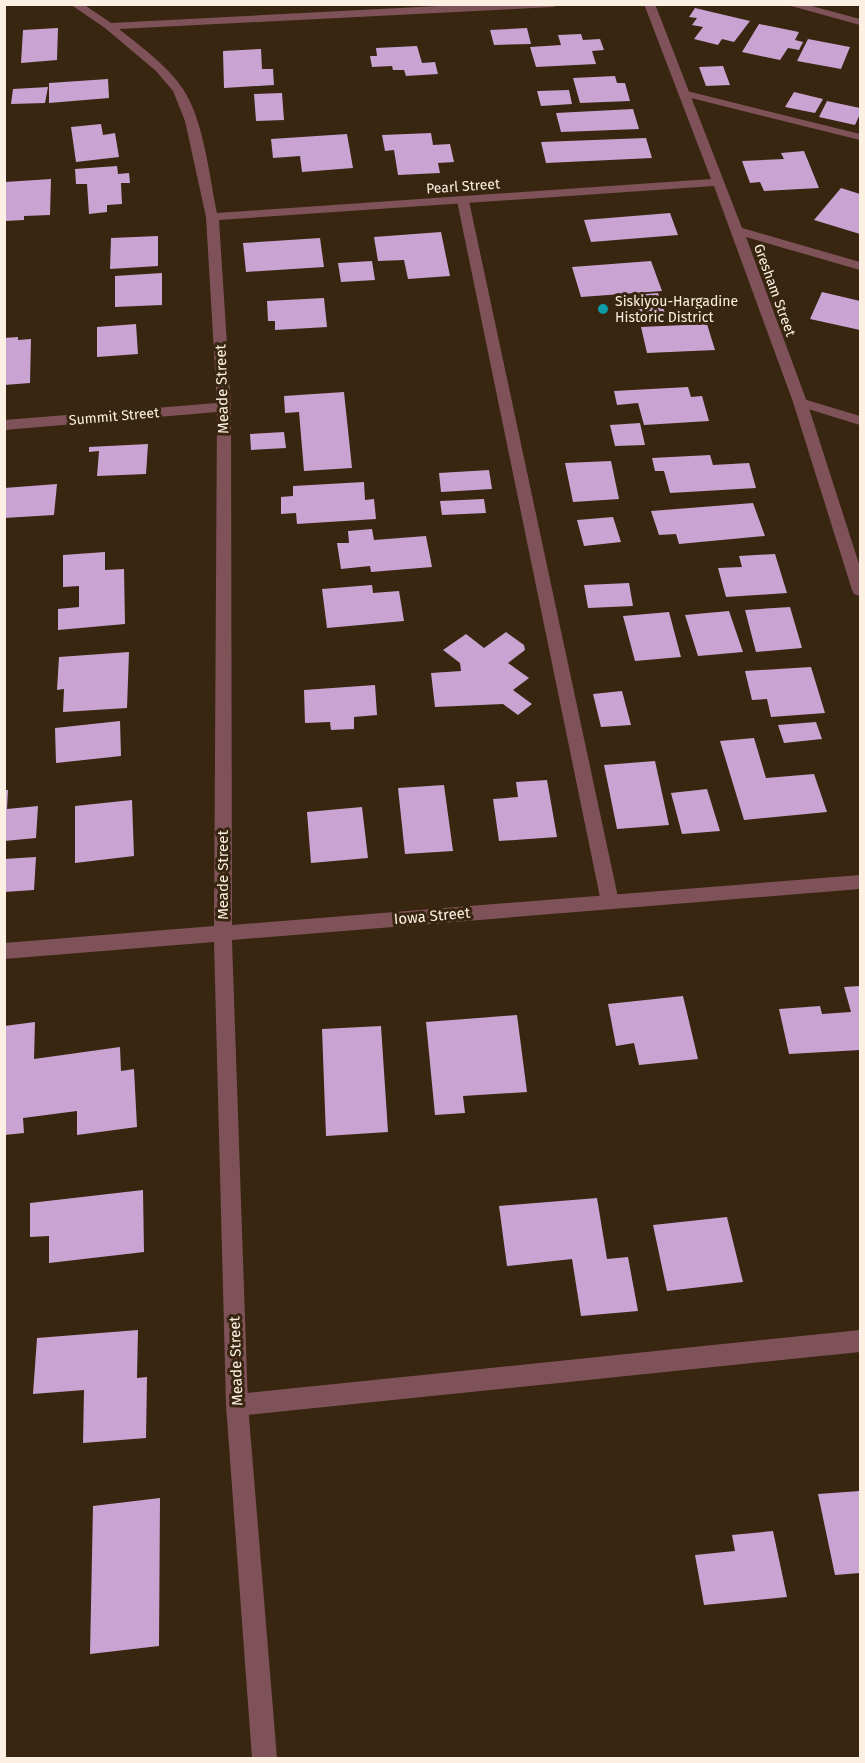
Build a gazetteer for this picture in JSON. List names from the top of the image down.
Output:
{
  "streets": {
    "street": [
      "Pearl Street",
      "Gresham Street",
      "Meade Street",
      "Summit Street",
      "Iowa Street"
    ]
  },
  "crossings": [
    ["Pearl Street", "Gresham Street"],
    ["Pearl Street", "Meade Street"],
    ["Meade Street", "Summit Street"],
    ["Meade Street", "Iowa Street"]
  ],
  "places": ["Siskiyou-Hargadine Historic District"]
}
